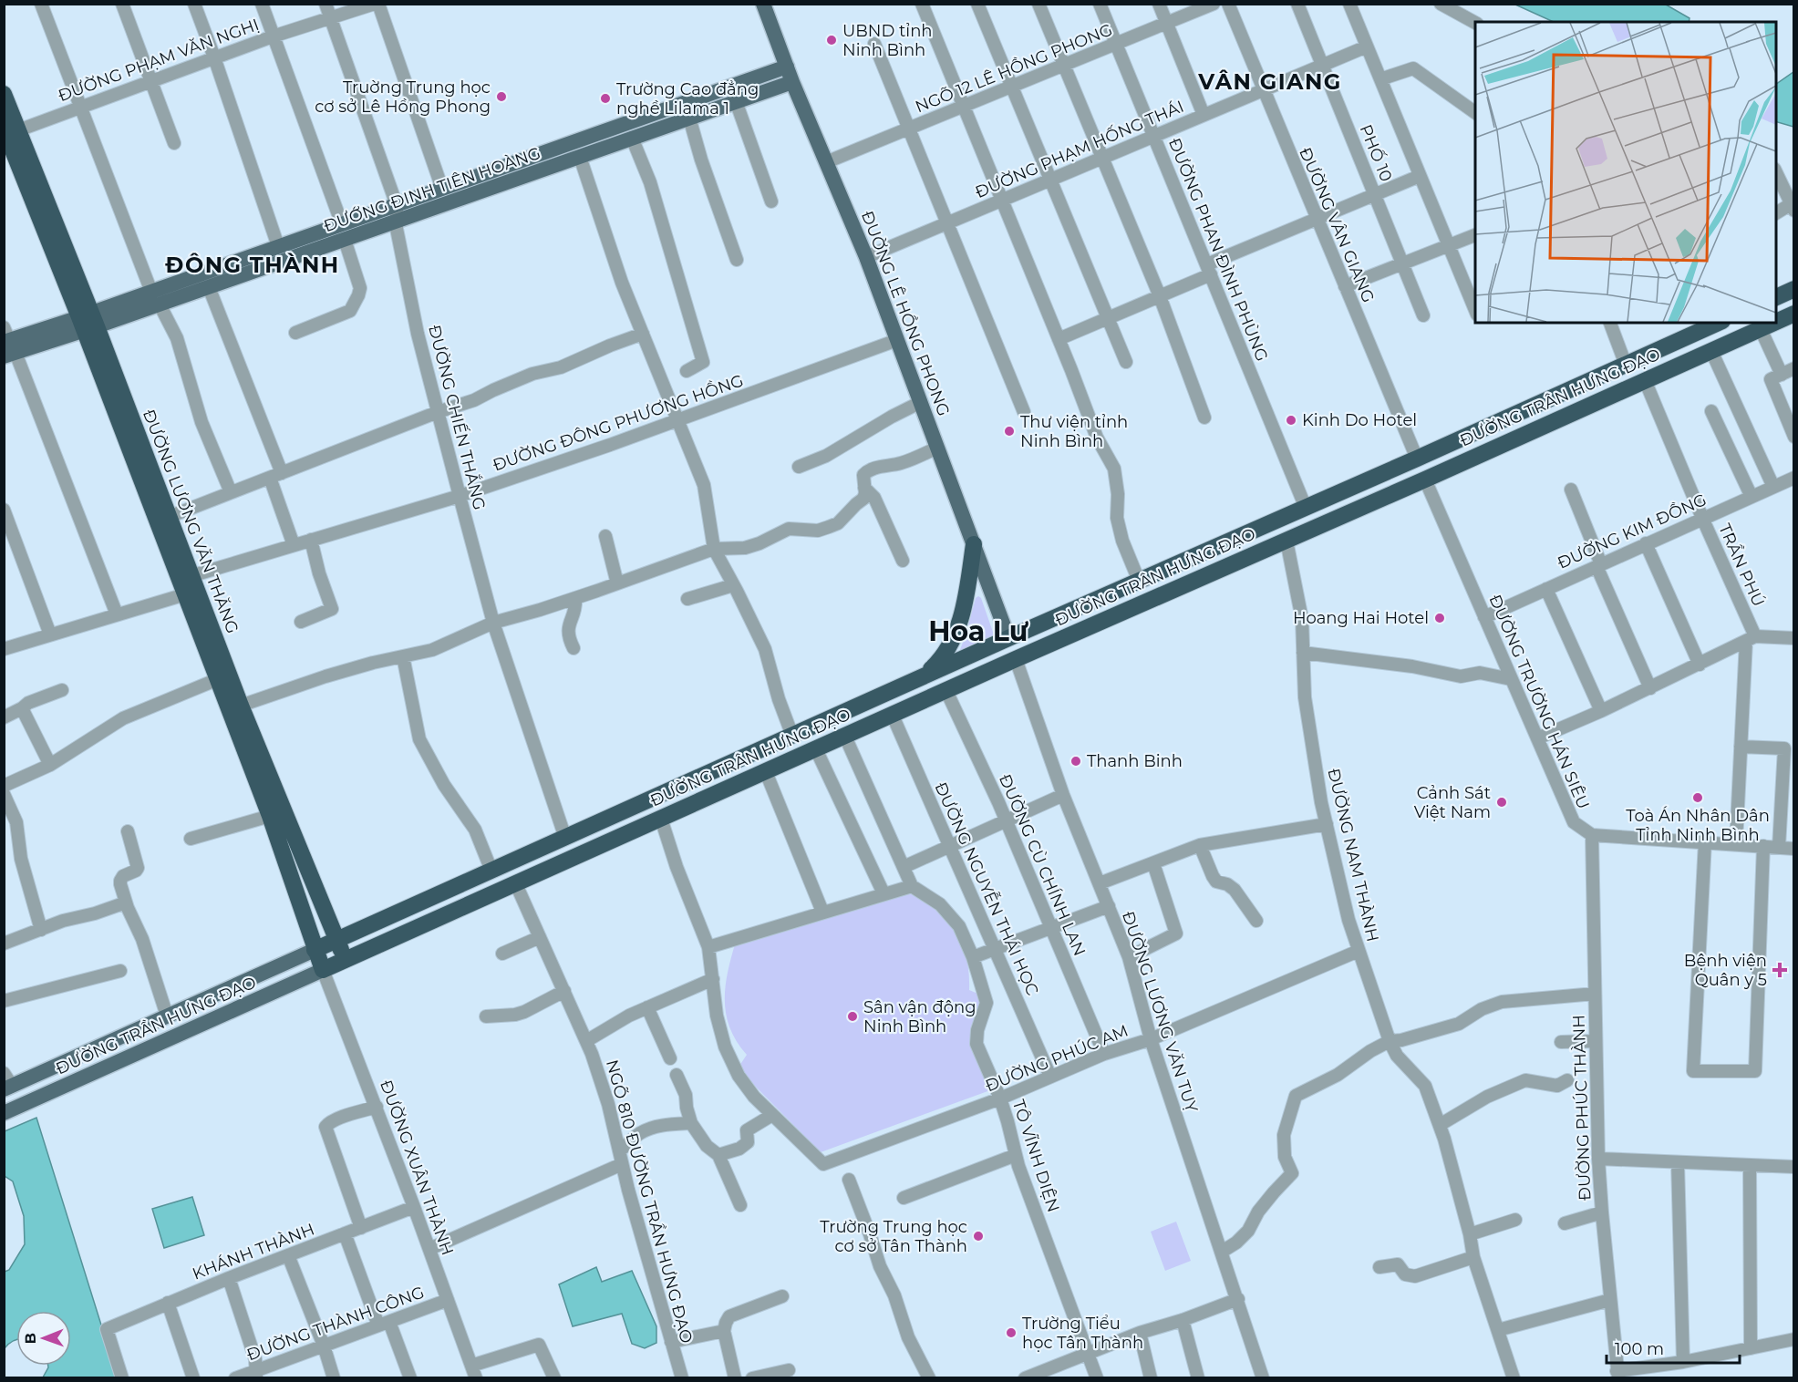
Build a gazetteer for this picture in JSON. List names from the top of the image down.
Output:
{
  "streets": {
    "highway": ["ĐƯỜNG TRÂN HƯNG ĐẠO", "ĐƯỜNG LƯƠNG VĂN THĂNG"],
    "main road": ["ĐƯỚNG ĐINH TIÊN HOÀNG", "ĐUỜNG LÊ HỒNG PHONG", "ĐƯỜNG TRẦN HƯNG ĐẠO"],
    "street": [
      "ĐƯỜNG PHẠM VĂN NGHỊ",
      "NGÕ 12 LÊ HỒNG PHONG",
      "ĐƯỜNG PHẠM HỐNG THÁI",
      "PHỐ 10",
      "ĐƯỜNG VÂN GIANG",
      "ĐƯỜNG PHAN ĐÌNH PHÙNG",
      "ĐƯỜNG CHIẾN THẮNG",
      "ĐƯỜNG ĐÔNG PHƯƠNG HỒNG",
      "ĐƯỜNG KIM ĐỒNG",
      "TRẦN PHÚ",
      "ĐƯỜNG TRƯỜNG HÁN SIÊU",
      "ĐƯỜNG NAM THÀNH",
      "ĐƯỜNG CÙ CHÍNH LAN",
      "ĐƯỜNG NGUYỄN THÁI HỌC",
      "ĐƯỜNG LƯƠNG VĂN TUỴ",
      "ĐƯỜNG PHÚC AM",
      "ĐƯỜNG PHÚC THÀNH",
      "TÔ VĨNH DIỆN",
      "ĐƯỜNG XUÂN THÀNH",
      "NGÕ 810 ĐƯỜNG TRẦN HƯNG ĐẠO",
      "KHÁNH THÀNH",
      "ĐƯỜNG THÀNH CÔNG"
    ]
  },
  "crossings": [
    ["ĐƯỜNG PHẠM VĂN NGHỊ", "ĐƯỜNG CHIẾN THẮNG"],
    ["ĐƯỜNG PHẠM VĂN NGHỊ", "ĐƯỜNG LƯƠNG VĂN THĂNG"],
    ["NGÕ 12 LÊ HỒNG PHONG", "ĐƯỜNG PHAN ĐÌNH PHÙNG"],
    ["NGÕ 12 LÊ HỒNG PHONG", "ĐUỜNG LÊ HỒNG PHONG"],
    ["ĐƯỜNG PHẠM HỐNG THÁI", "PHỐ 10"],
    ["ĐƯỜNG PHẠM HỐNG THÁI", "ĐƯỜNG VÂN GIANG"],
    ["ĐƯỜNG PHẠM HỐNG THÁI", "ĐƯỜNG PHAN ĐÌNH PHÙNG"],
    ["ĐƯỜNG PHẠM HỐNG THÁI", "ĐUỜNG LÊ HỒNG PHONG"],
    ["ĐƯỚNG ĐINH TIÊN HOÀNG", "ĐUỜNG LÊ HỒNG PHONG"],
    ["ĐƯỚNG ĐINH TIÊN HOÀNG", "ĐƯỜNG CHIẾN THẮNG"],
    ["ĐƯỚNG ĐINH TIÊN HOÀNG", "ĐƯỜNG LƯƠNG VĂN THĂNG"],
    ["ĐƯỜNG VÂN GIANG", "ĐƯỜNG TRÂN HƯNG ĐẠO"],
    ["ĐƯỜNG PHAN ĐÌNH PHÙNG", "ĐƯỜNG TRÂN HƯNG ĐẠO"],
    ["ĐUỜNG LÊ HỒNG PHONG", "ĐƯỜNG TRÂN HƯNG ĐẠO"],
    ["ĐUỜNG LÊ HỒNG PHONG", "ĐƯỜNG ĐÔNG PHƯƠNG HỒNG"],
    ["ĐƯỜNG TRÂN HƯNG ĐẠO", "ĐƯỜNG CHIẾN THẮNG"],
    ["ĐƯỜNG TRÂN HƯNG ĐẠO", "ĐƯỜNG LƯƠNG VĂN THĂNG"],
    ["ĐƯỜNG TRÂN HƯNG ĐẠO", "TRẦN PHÚ"],
    ["ĐƯỜNG TRÂN HƯNG ĐẠO", "ĐƯỜNG TRƯỜNG HÁN SIÊU"],
    ["ĐƯỜNG TRÂN HƯNG ĐẠO", "ĐƯỜNG NAM THÀNH"],
    ["ĐƯỜNG TRÂN HƯNG ĐẠO", "ĐƯỜNG CÙ CHÍNH LAN"],
    ["ĐƯỜNG TRÂN HƯNG ĐẠO", "ĐƯỜNG NGUYỄN THÁI HỌC"],
    ["ĐƯỜNG TRÂN HƯNG ĐẠO", "ĐƯỜNG LƯƠNG VĂN TUỴ"],
    ["ĐƯỜNG TRÂN HƯNG ĐẠO", "ĐƯỜNG TRẦN HƯNG ĐẠO"],
    ["ĐƯỜNG TRÂN HƯNG ĐẠO", "ĐƯỜNG XUÂN THÀNH"],
    ["ĐƯỜNG TRÂN HƯNG ĐẠO", "NGÕ 810 ĐƯỜNG TRẦN HƯNG ĐẠO"],
    ["ĐƯỜNG CHIẾN THẮNG", "ĐƯỜNG ĐÔNG PHƯƠNG HỒNG"],
    ["ĐƯỜNG ĐÔNG PHƯƠNG HỒNG", "ĐƯỜNG LƯƠNG VĂN THĂNG"],
    ["ĐƯỜNG LƯƠNG VĂN THĂNG", "ĐƯỜNG TRẦN HƯNG ĐẠO"],
    ["ĐƯỜNG LƯƠNG VĂN THĂNG", "ĐƯỜNG XUÂN THÀNH"],
    ["ĐƯỜNG KIM ĐỒNG", "TRẦN PHÚ"],
    ["ĐƯỜNG KIM ĐỒNG", "ĐƯỜNG TRƯỜNG HÁN SIÊU"],
    ["ĐƯỜNG TRƯỜNG HÁN SIÊU", "ĐƯỜNG PHÚC THÀNH"],
    ["ĐƯỜNG NAM THÀNH", "ĐƯỜNG PHÚC AM"],
    ["ĐƯỜNG CÙ CHÍNH LAN", "ĐƯỜNG PHÚC AM"],
    ["ĐƯỜNG NGUYỄN THÁI HỌC", "ĐƯỜNG PHÚC AM"],
    ["ĐƯỜNG LƯƠNG VĂN TUỴ", "ĐƯỜNG PHÚC AM"],
    ["ĐƯỜNG TRẦN HƯNG ĐẠO", "ĐƯỜNG XUÂN THÀNH"],
    ["ĐƯỜNG PHÚC AM", "TÔ VĨNH DIỆN"],
    ["ĐƯỜNG XUÂN THÀNH", "KHÁNH THÀNH"],
    ["ĐƯỜNG XUÂN THÀNH", "ĐƯỜNG THÀNH CÔNG"]
  ],
  "districts": ["VÂN GIANG", "ĐÔNG THÀNH", "Hoa Lư"],
  "places": {
    "other": [
      "UBND tỉnh Ninh Bình",
      "Truờng Trung học cơ sở Lê Hồng Phong",
      "Trường Cao đẳng nghề Lilama 1",
      "Kinh Do Hotel",
      "Thư viện tỉnh Ninh Bình",
      "Hoang Hai Hotel",
      "Thanh Binh",
      "Toà Án Nhân Dân Tỉnh Ninh Bình",
      "Cảnh Sát Việt Nam",
      "Sân vận động Ninh Bình",
      "Trường Trung học cơ sở Tân Thành",
      "Trường Tiểu học Tân Thành"
    ],
    "health": ["Bệnh viện Quân y 5"]
  },
  "scale_bar": "100 m",
  "north": "left"
}
